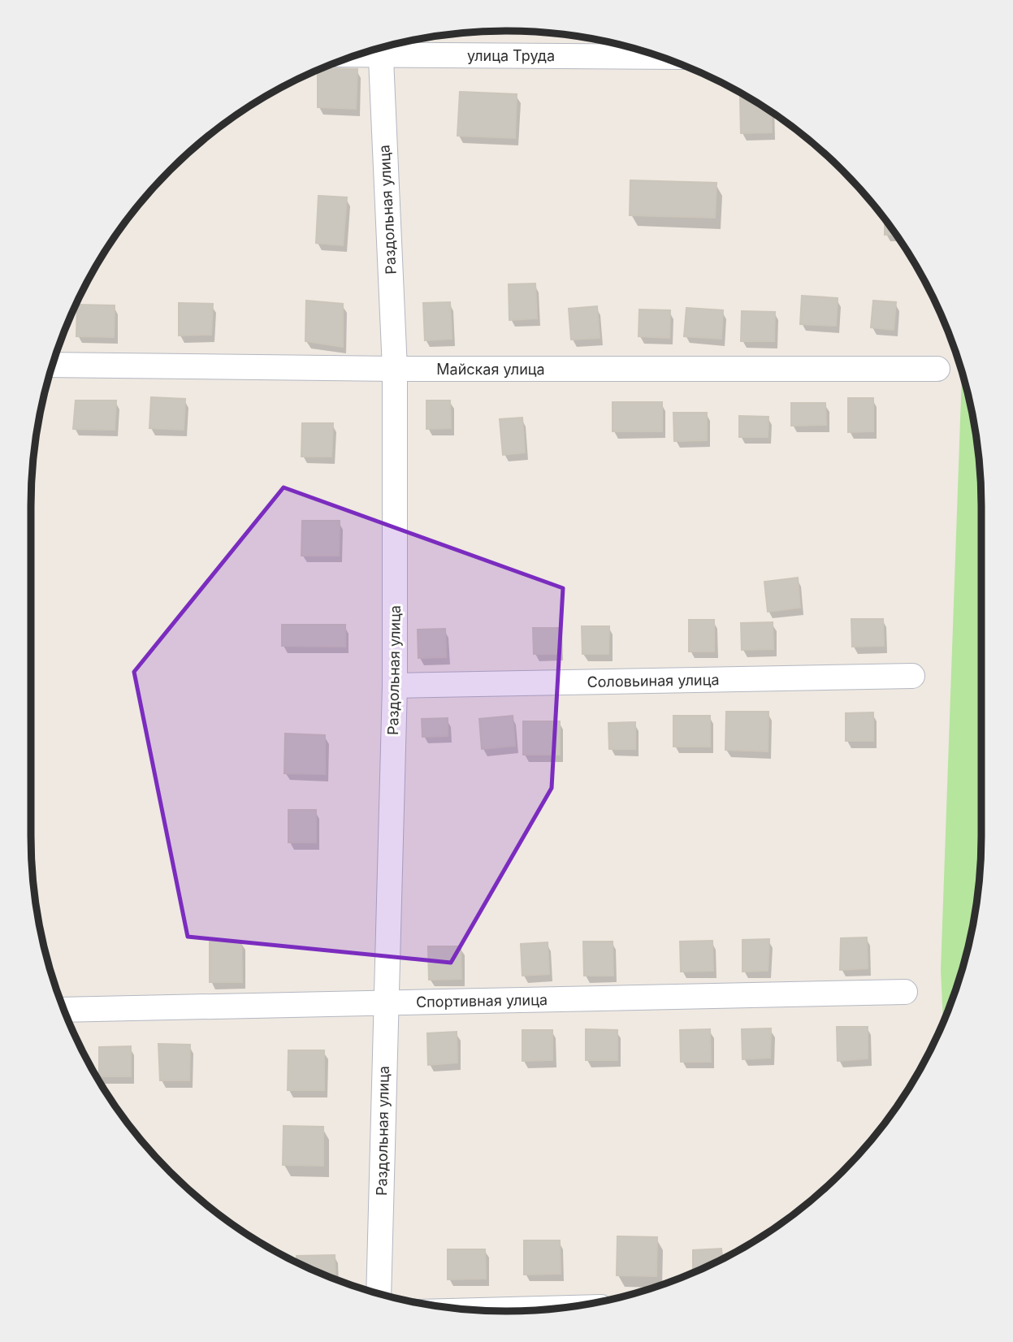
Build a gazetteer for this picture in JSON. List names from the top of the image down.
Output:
{
  "streets": {
    "street": [
      "улица Труда",
      "Раздольная улица",
      "Майская улица",
      "Соловьиная улица",
      "Спортивная улица"
    ]
  },
  "crossings": [
    ["Раздольная улица", "Майская улица"],
    ["Раздольная улица", "Соловьиная улица"],
    ["Раздольная улица", "Спортивная улица"]
  ]
}
